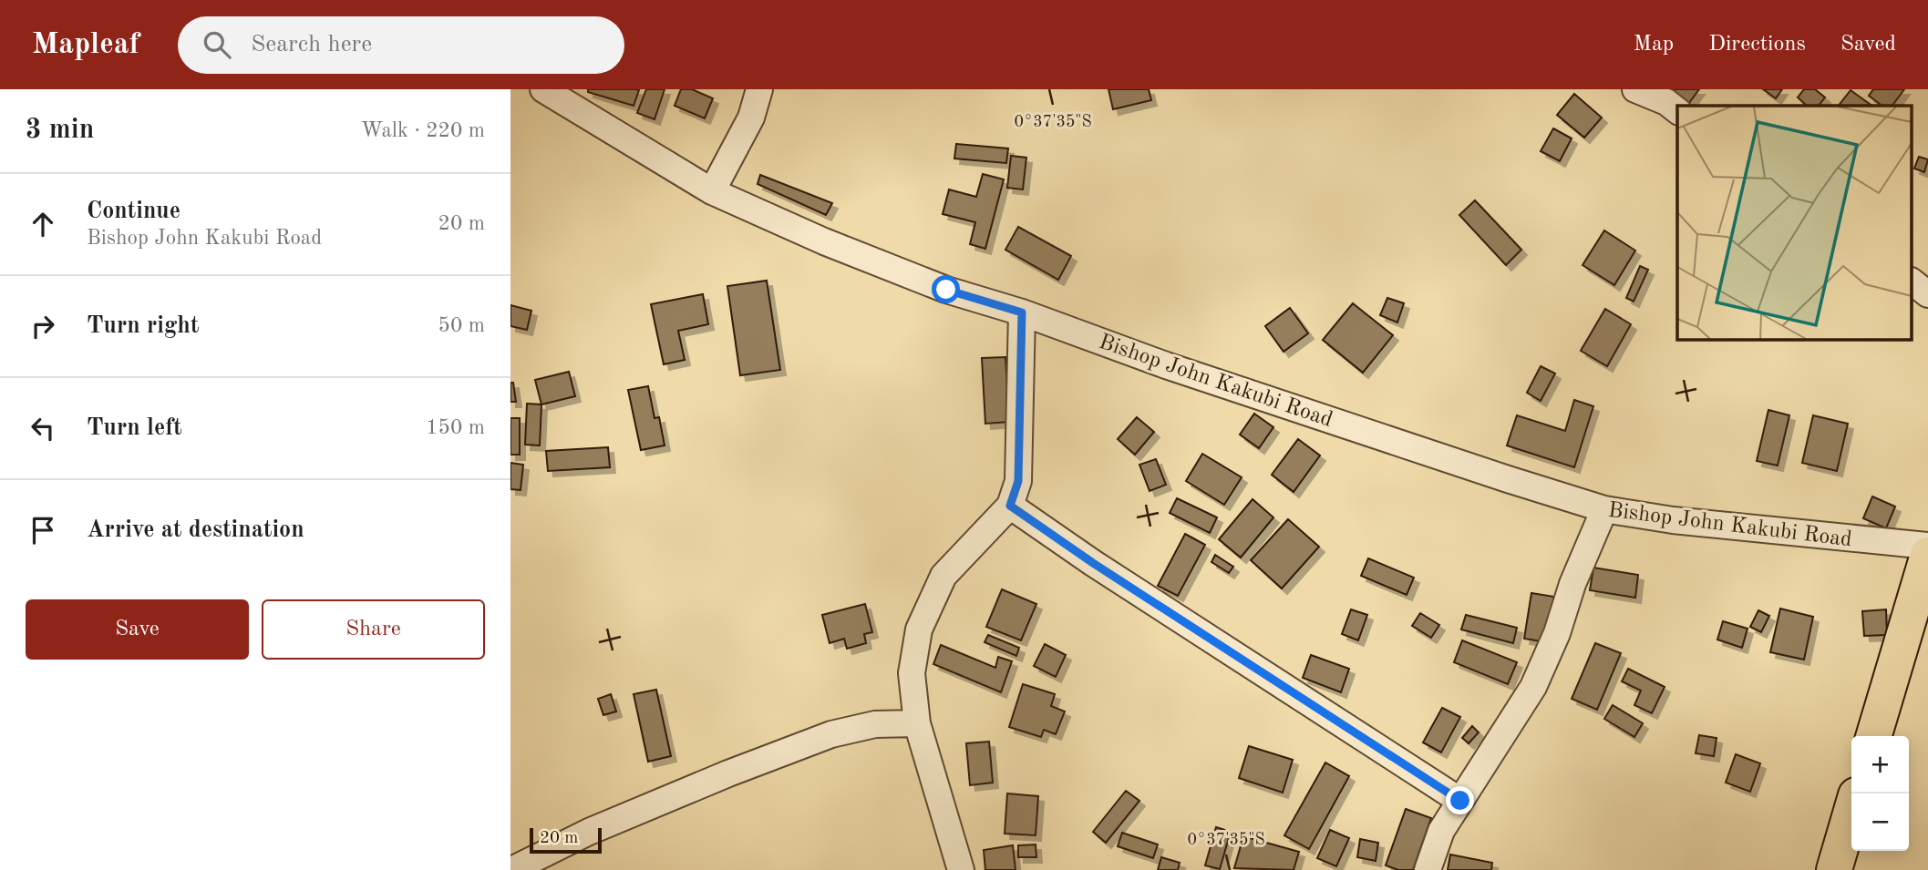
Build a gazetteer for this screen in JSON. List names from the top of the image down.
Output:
{
  "streets": {
    "street": ["Bishop John Kakubi Road"]
  },
  "scale_bar": "20 m",
  "page": {
    "header": "Mapleaf",
    "search": "Search here",
    "nav": ["Map", "Directions", "Saved"],
    "heading": ["3 min", "Walk · 220 m"],
    "list": [
      ["Continue", "Bishop John Kakubi Road", "20 m"],
      ["Turn right", "50 m"],
      ["Turn left", "150 m"],
      "Arrive at destination"
    ],
    "buttons": ["Save", "Share"],
    "map_buttons": ["+", "−"],
    "scale": "20 m"
  },
  "coordinates": ["0°37'35\"S"]
}
